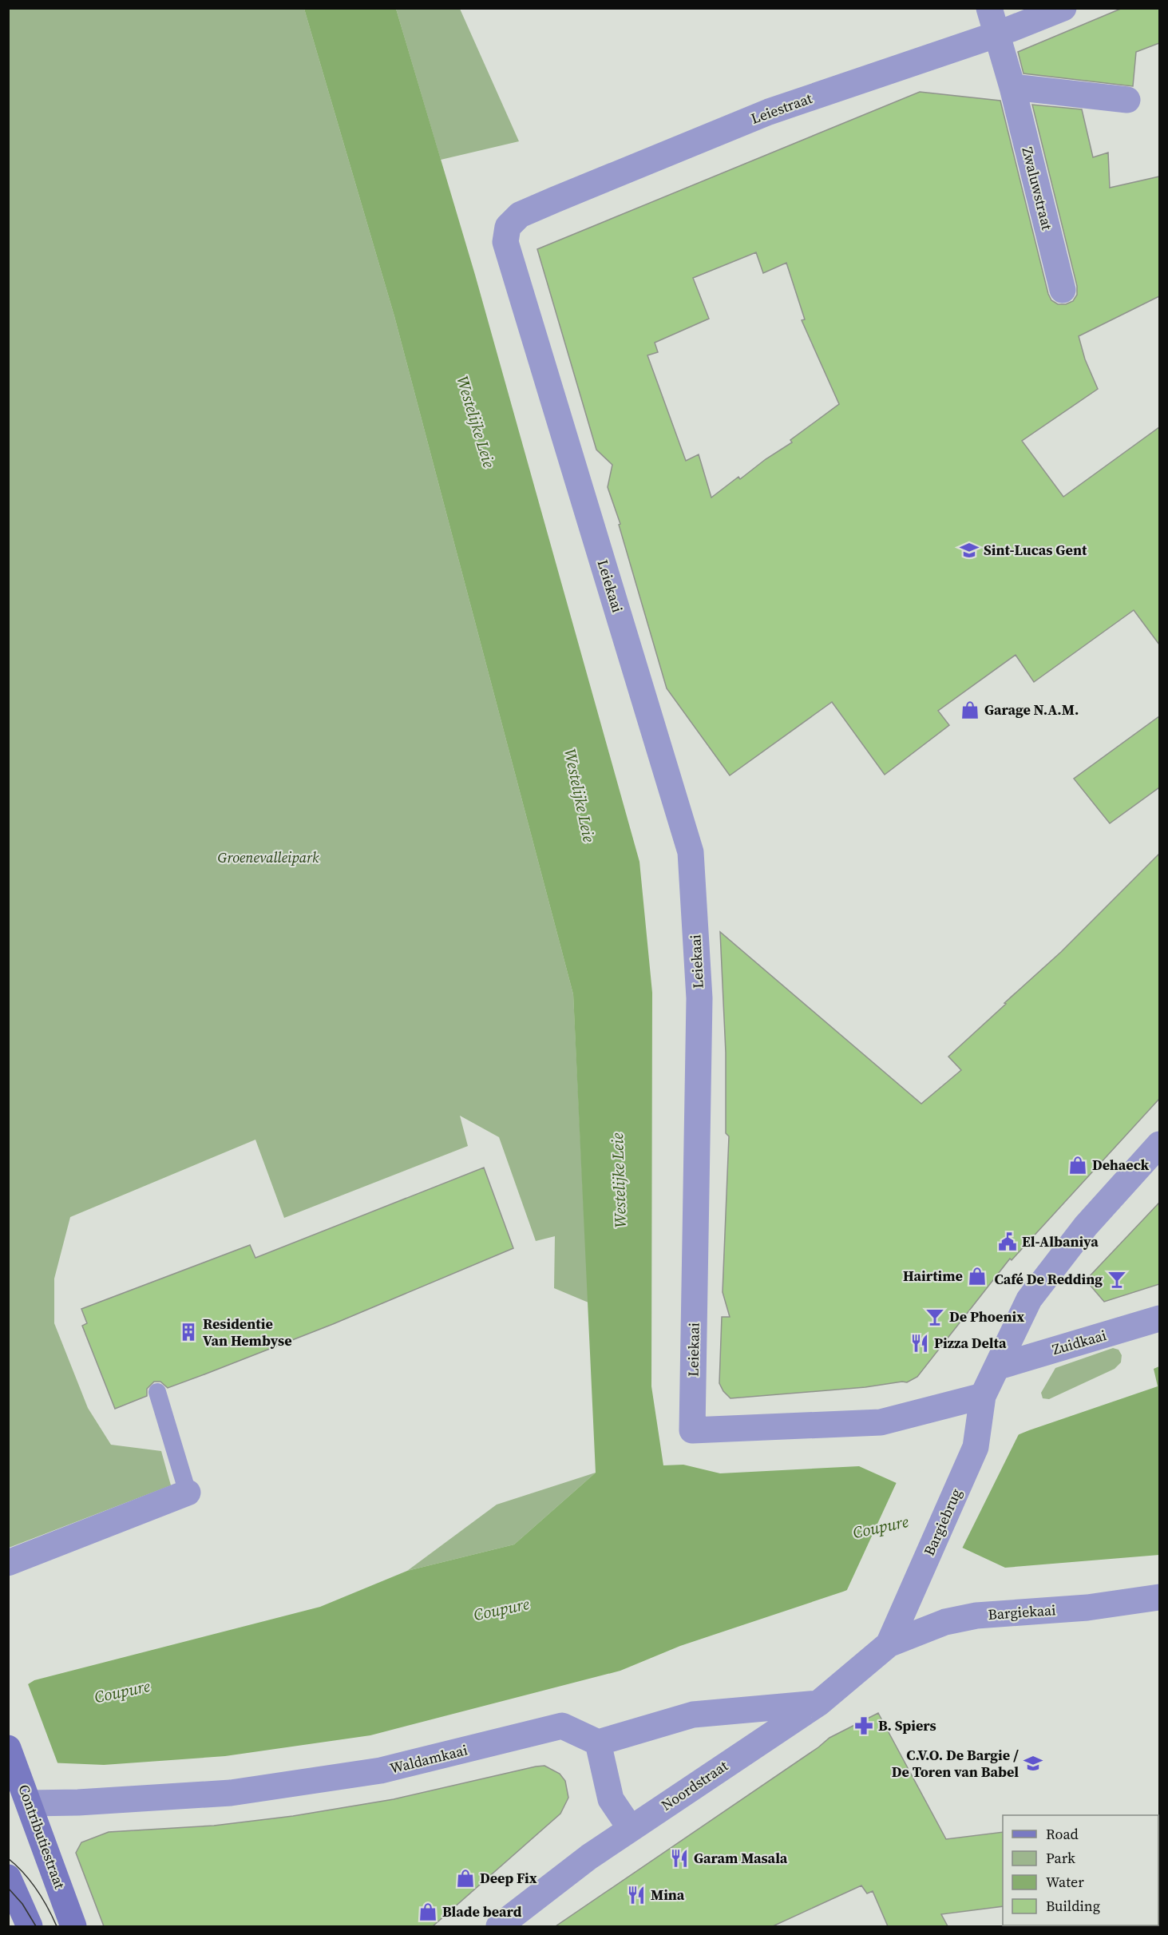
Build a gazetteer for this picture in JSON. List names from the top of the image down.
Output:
{
  "streets": {
    "main road": ["Contributiestraat"],
    "street": [
      "Leiestraat",
      "Zwaluwstraat",
      "Leiekaai",
      "Zuidkaai",
      "Bargiebrug",
      "Bargiekaai",
      "Waldamkaai",
      "Noordstraat"
    ]
  },
  "crossings": [
    ["Leiestraat", "Zwaluwstraat"],
    ["Leiestraat", "Leiekaai"],
    ["Leiekaai", "Bargiebrug"],
    ["Bargiebrug", "Bargiekaai"],
    ["Bargiebrug", "Noordstraat"],
    ["Bargiekaai", "Noordstraat"],
    ["Waldamkaai", "Contributiestraat"]
  ],
  "water": ["Westelijke Leie", "Coupure"],
  "parks": ["Groenevalleipark"],
  "places": {
    "school or university": ["Sint-Lucas Gent", "C.V.O. De Bargie / De Toren van Babel"],
    "shop": [
      "Garage N.A.M.",
      "Dehaeck",
      "Hairtime",
      "Deep Fix",
      "Blade beard"
    ],
    "public building": ["El-Albaniya"],
    "bar": ["Café De Redding", "De Phoenix"],
    "building": ["Residentie Van Hembyse"],
    "restaurant": ["Pizza Delta", "Garam Masala", "Mina"],
    "pharmacy": ["B. Spiers"]
  },
  "legend": [
    "Road",
    "Park",
    "Water",
    "Building"
  ]
}
